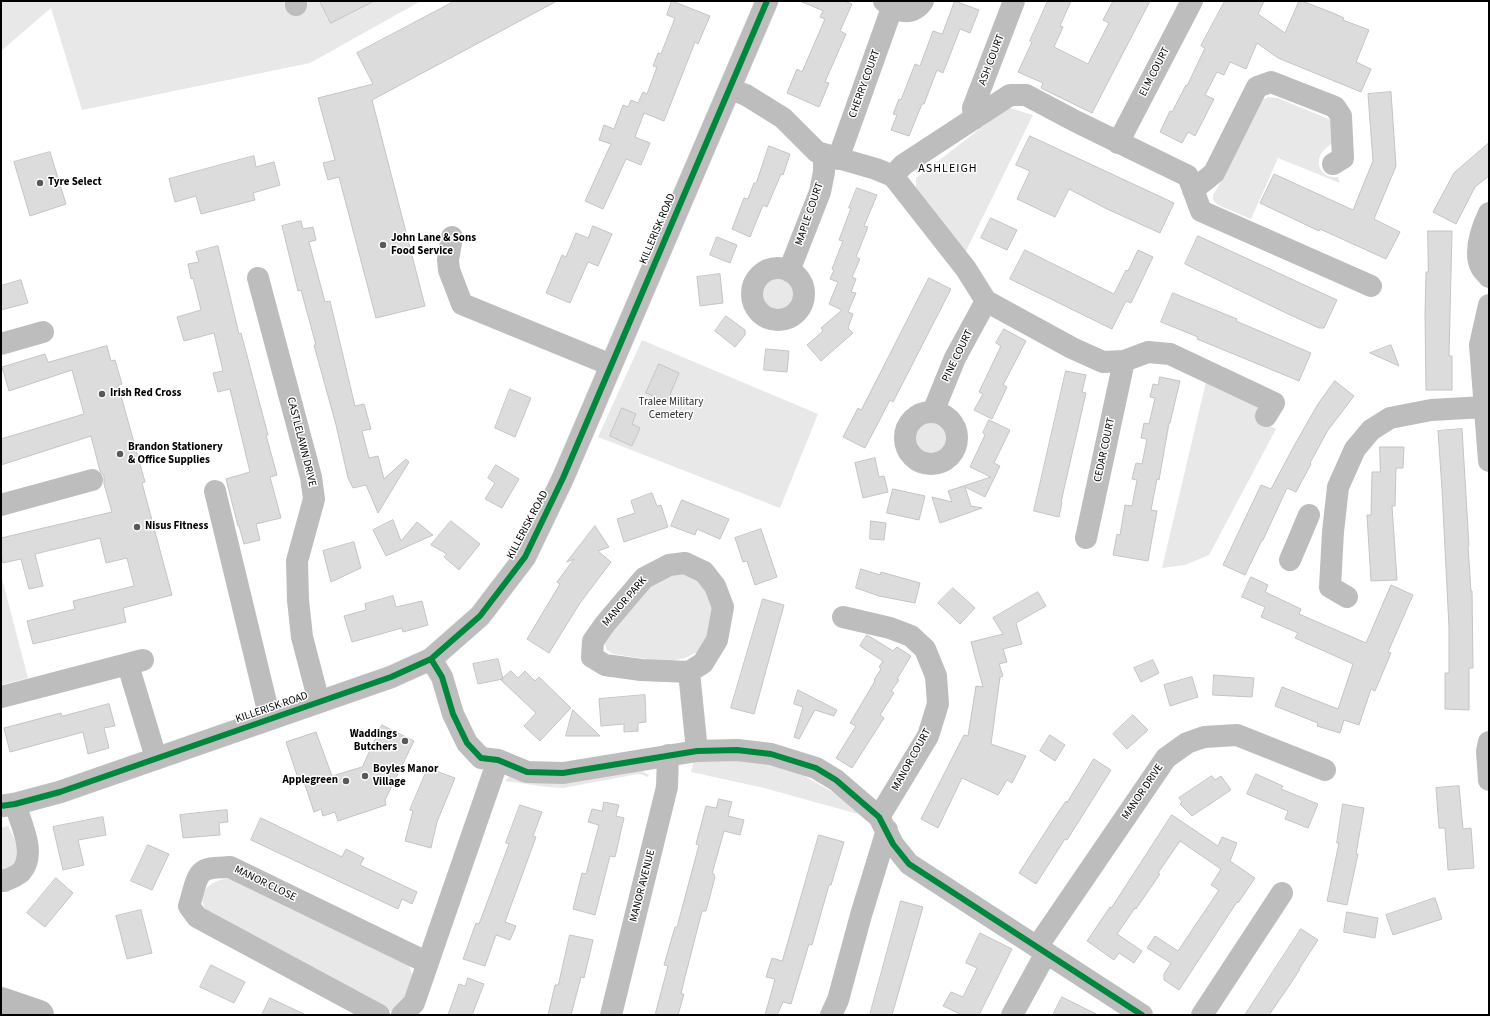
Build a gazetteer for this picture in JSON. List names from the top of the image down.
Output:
{
  "streets": {
    "street": [
      "ASH COURT",
      "ELM COURT",
      "CHERRY COURT",
      "MAPLE COURT",
      "KILLERISK ROAD",
      "PINE COURT",
      "CASTLELAWN DRIVE",
      "CEDAR COURT",
      "MANOR PARK",
      "MANOR COURT",
      "MANOR DRIVE",
      "MANOR CLOSE",
      "MANOR AVENUE"
    ]
  },
  "crossings": [
    ["CHERRY COURT", "MAPLE COURT"],
    ["KILLERISK ROAD", "CASTLELAWN DRIVE"]
  ],
  "districts": ["ASHLEIGH"],
  "parks": ["Tralee Military Cemetery"],
  "places": [
    "Tyre Select",
    "John Lane & Sons Food Service",
    "Irish Red Cross",
    "Brandon Stationery & Office Supplies",
    "Nisus Fitness",
    "Waddings Butchers",
    "Boyles Manor Village",
    "Applegreen"
  ]
}
